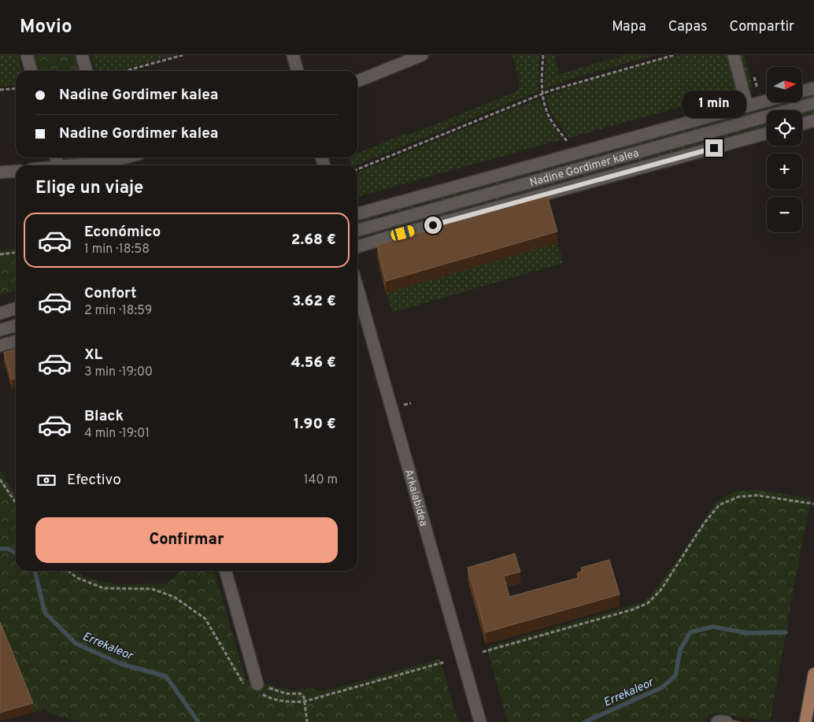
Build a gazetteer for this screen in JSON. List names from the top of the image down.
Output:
{
  "streets": {
    "street": ["Nadine Gordimer kalea", "Arkaiabidea"]
  },
  "water": ["Errekaleor"],
  "north": "right",
  "page": {
    "header": "Movio",
    "nav": ["Mapa", "Capas", "Compartir"],
    "map_buttons": ["+", "−"],
    "banner": ["Nadine Gordimer kalea", "Nadine Gordimer kalea"],
    "bubble": "1 min",
    "heading": "Elige un viaje",
    "list": [
      {
        "name": "Económico",
        "note": "1 min · 18:58",
        "value": "2.68 €"
      },
      {
        "name": "Confort",
        "note": "2 min · 18:59",
        "value": "3.62 €"
      },
      {
        "name": "XL",
        "note": "3 min · 19:00",
        "value": "4.56 €"
      },
      {
        "name": "Black",
        "note": "4 min · 19:01",
        "value": "1.90 €"
      }
    ],
    "pay": ["Efectivo", "140 m"],
    "buttons": "Confirmar"
  }
}
